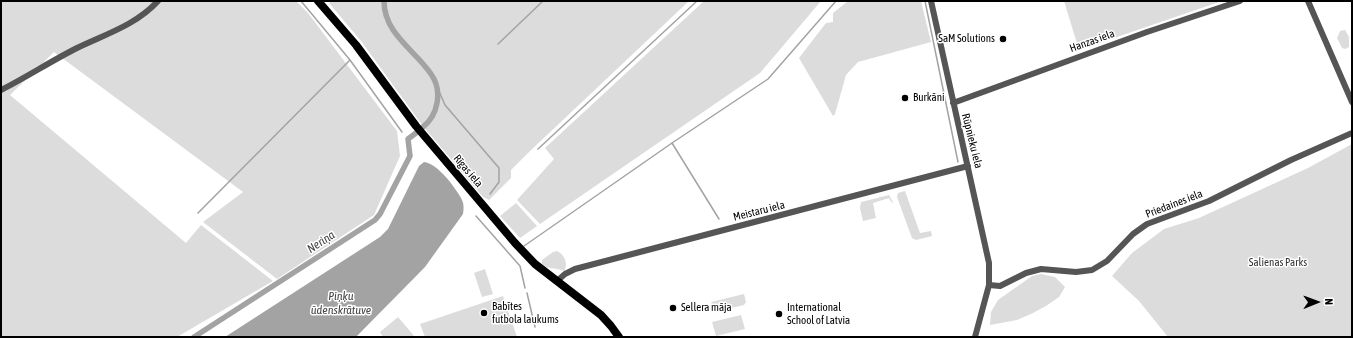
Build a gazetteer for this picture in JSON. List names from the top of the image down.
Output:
{
  "streets": {
    "main road": ["Rīgas iela"],
    "street": [
      "Hanzas iela",
      "Rūpnieku iela",
      "Priedaines iela",
      "Meistaru iela"
    ]
  },
  "crossings": [
    ["Hanzas iela", "Rūpnieku iela"],
    ["Rūpnieku iela", "Priedaines iela"],
    ["Rūpnieku iela", "Meistaru iela"],
    ["Rīgas iela", "Meistaru iela"]
  ],
  "water": ["Neriņa", "Piņķu ūdenskrātuve"],
  "parks": ["Salienas Parks"],
  "places": [
    "SaM Solutions",
    "Burkāni",
    "Sellera māja",
    "Babītes futbola laukums",
    "International School of Latvia"
  ],
  "north": "right"
}
